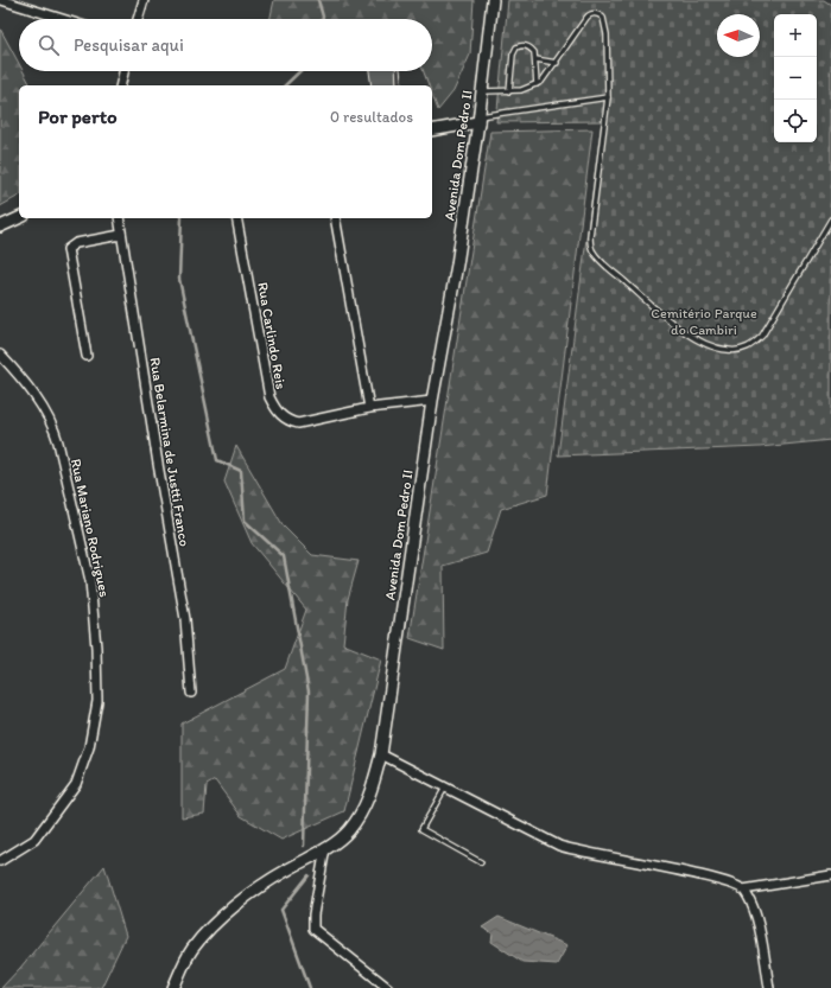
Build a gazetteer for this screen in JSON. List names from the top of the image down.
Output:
{
  "streets": {
    "street": [
      "Avenida Dom Pedro II",
      "Rua Carlindo Reis",
      "Rua Belarmina de Justti Franco",
      "Rua Mariano Rodrigues"
    ]
  },
  "crossings": [
    ["Avenida Dom Pedro II", "Rua Carlindo Reis"]
  ],
  "parks": ["Cemitério Parque do Cambiri"],
  "north": "left",
  "page": {
    "map_buttons": ["+", "−"],
    "search": "Pesquisar aqui",
    "heading": ["Por perto", "0 resultados"]
  }
}
